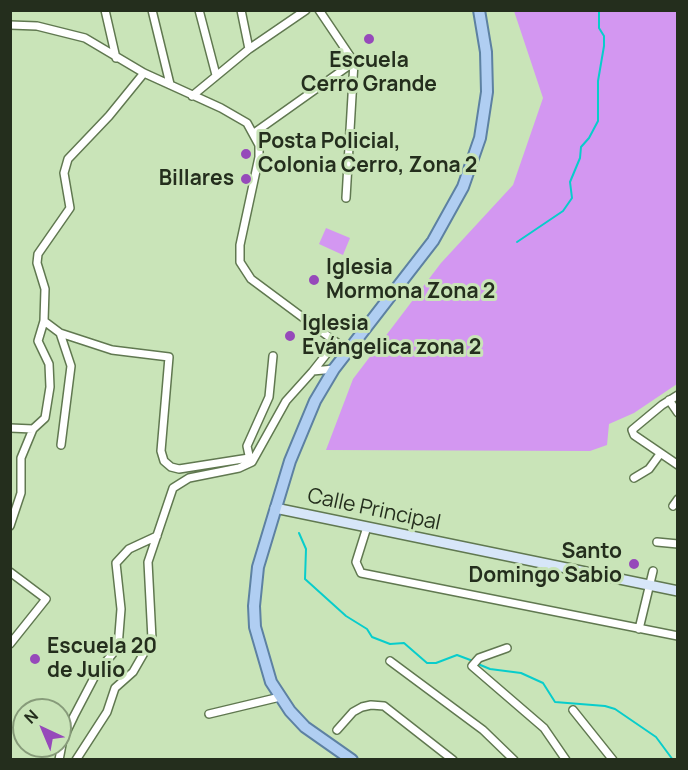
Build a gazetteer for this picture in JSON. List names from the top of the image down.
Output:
{
  "streets": {
    "street": ["Calle Principal"]
  },
  "places": [
    "Escuela Cerro Grande",
    "Posta Policial, Colonia Cerro, Zona 2",
    "Billares",
    "Iglesia Mormona Zona 2",
    "Iglesia Evángelica zona 2",
    "Santo Domingo Sabio",
    "Escuela 20 de Julio"
  ],
  "north": "top left"
}
